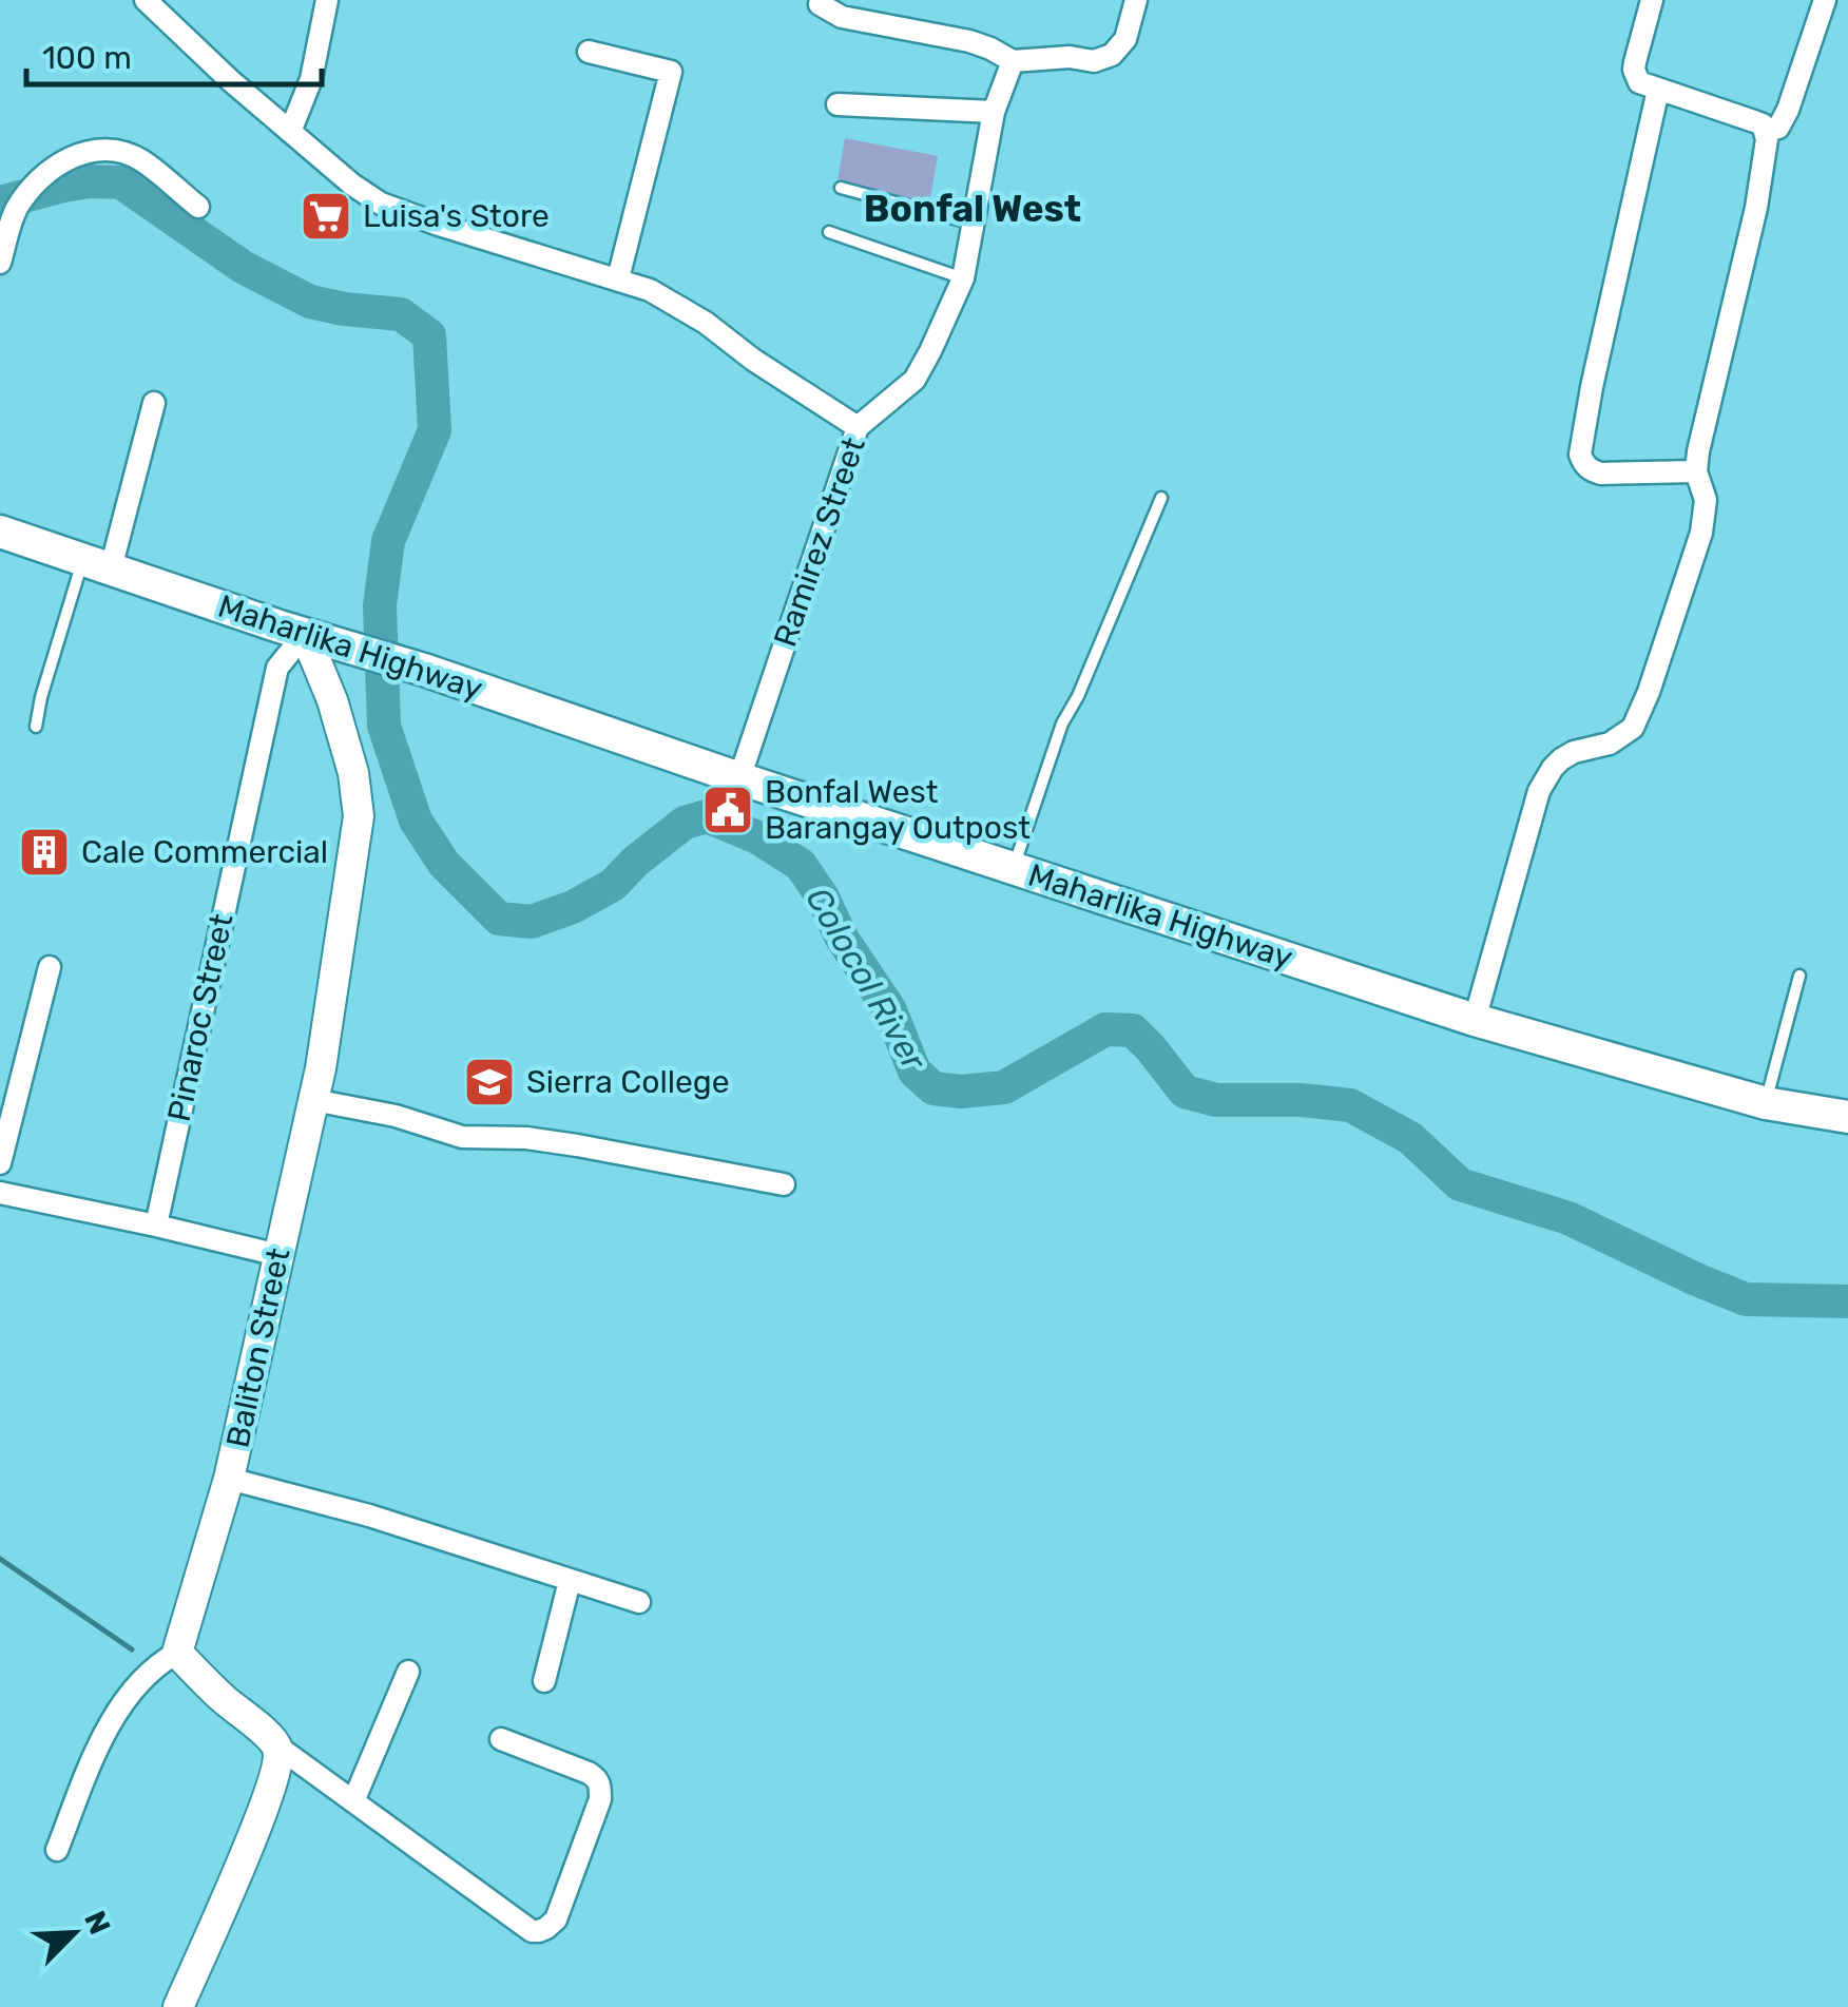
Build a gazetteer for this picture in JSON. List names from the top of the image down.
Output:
{
  "streets": {
    "main road": ["Maharlika Highway"],
    "street": ["Ramirez Street", "Pinaroc Street", "Baliton Street"]
  },
  "crossings": [
    ["Ramirez Street", "Maharlika Highway"],
    ["Maharlika Highway", "Pinaroc Street"],
    ["Maharlika Highway", "Baliton Street"],
    ["Pinaroc Street", "Baliton Street"]
  ],
  "districts": ["Bonfal West"],
  "water": ["Colocol River"],
  "places": {
    "supermarket": ["Luisa's Store"],
    "public building": ["Bonfal West Barangay Outpost"],
    "building": ["Cale Commercial"],
    "school or university": ["Sierra College"]
  },
  "scale_bar": "100 m",
  "north": "top right"
}
